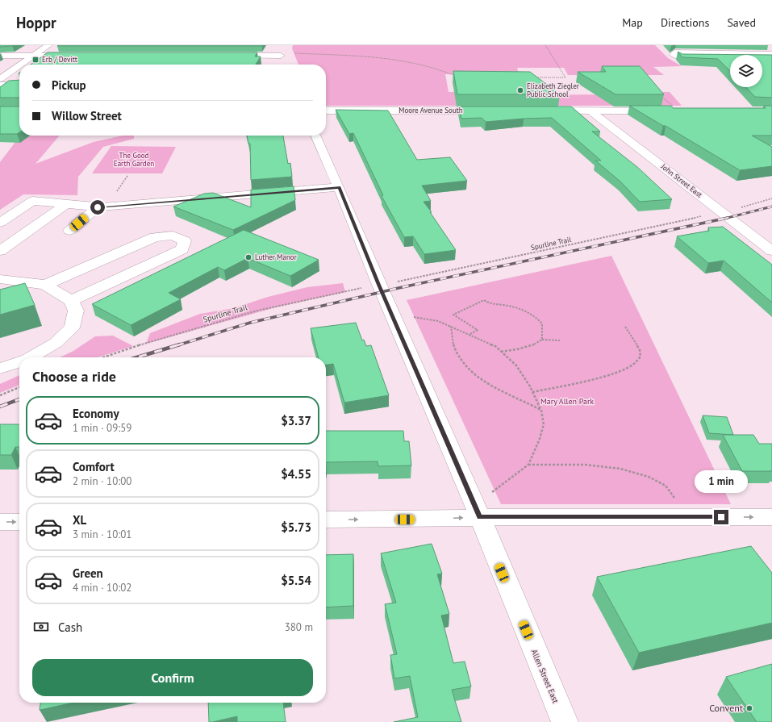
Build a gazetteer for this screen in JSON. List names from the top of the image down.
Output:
{
  "streets": {
    "street": ["Moore Avenue South", "John Street East", "Allen Street East"],
    "path": ["Spurline Trail"]
  },
  "parks": ["The Good Earth Garden", "Mary Allen Park"],
  "places": {
    "transit": ["Erb / Devitt"],
    "other": ["Elizabeth Ziegler Public School", "Luther Manor", "Convent"]
  },
  "page": {
    "header": "Hoppr",
    "nav": ["Map", "Directions", "Saved"],
    "banner": ["Pickup", "Willow Street"],
    "heading": "Choose a ride",
    "list": [
      {
        "name": "Economy",
        "note": "1 min · 09:59",
        "value": "$3.37"
      },
      {
        "name": "Comfort",
        "note": "2 min · 10:00",
        "value": "$4.55"
      },
      {
        "name": "XL",
        "note": "3 min · 10:01",
        "value": "$5.73"
      },
      {
        "name": "Green",
        "note": "4 min · 10:02",
        "value": "$5.54"
      }
    ],
    "bubble": "1 min",
    "pay": ["Cash", "380 m"],
    "buttons": "Confirm"
  }
}
